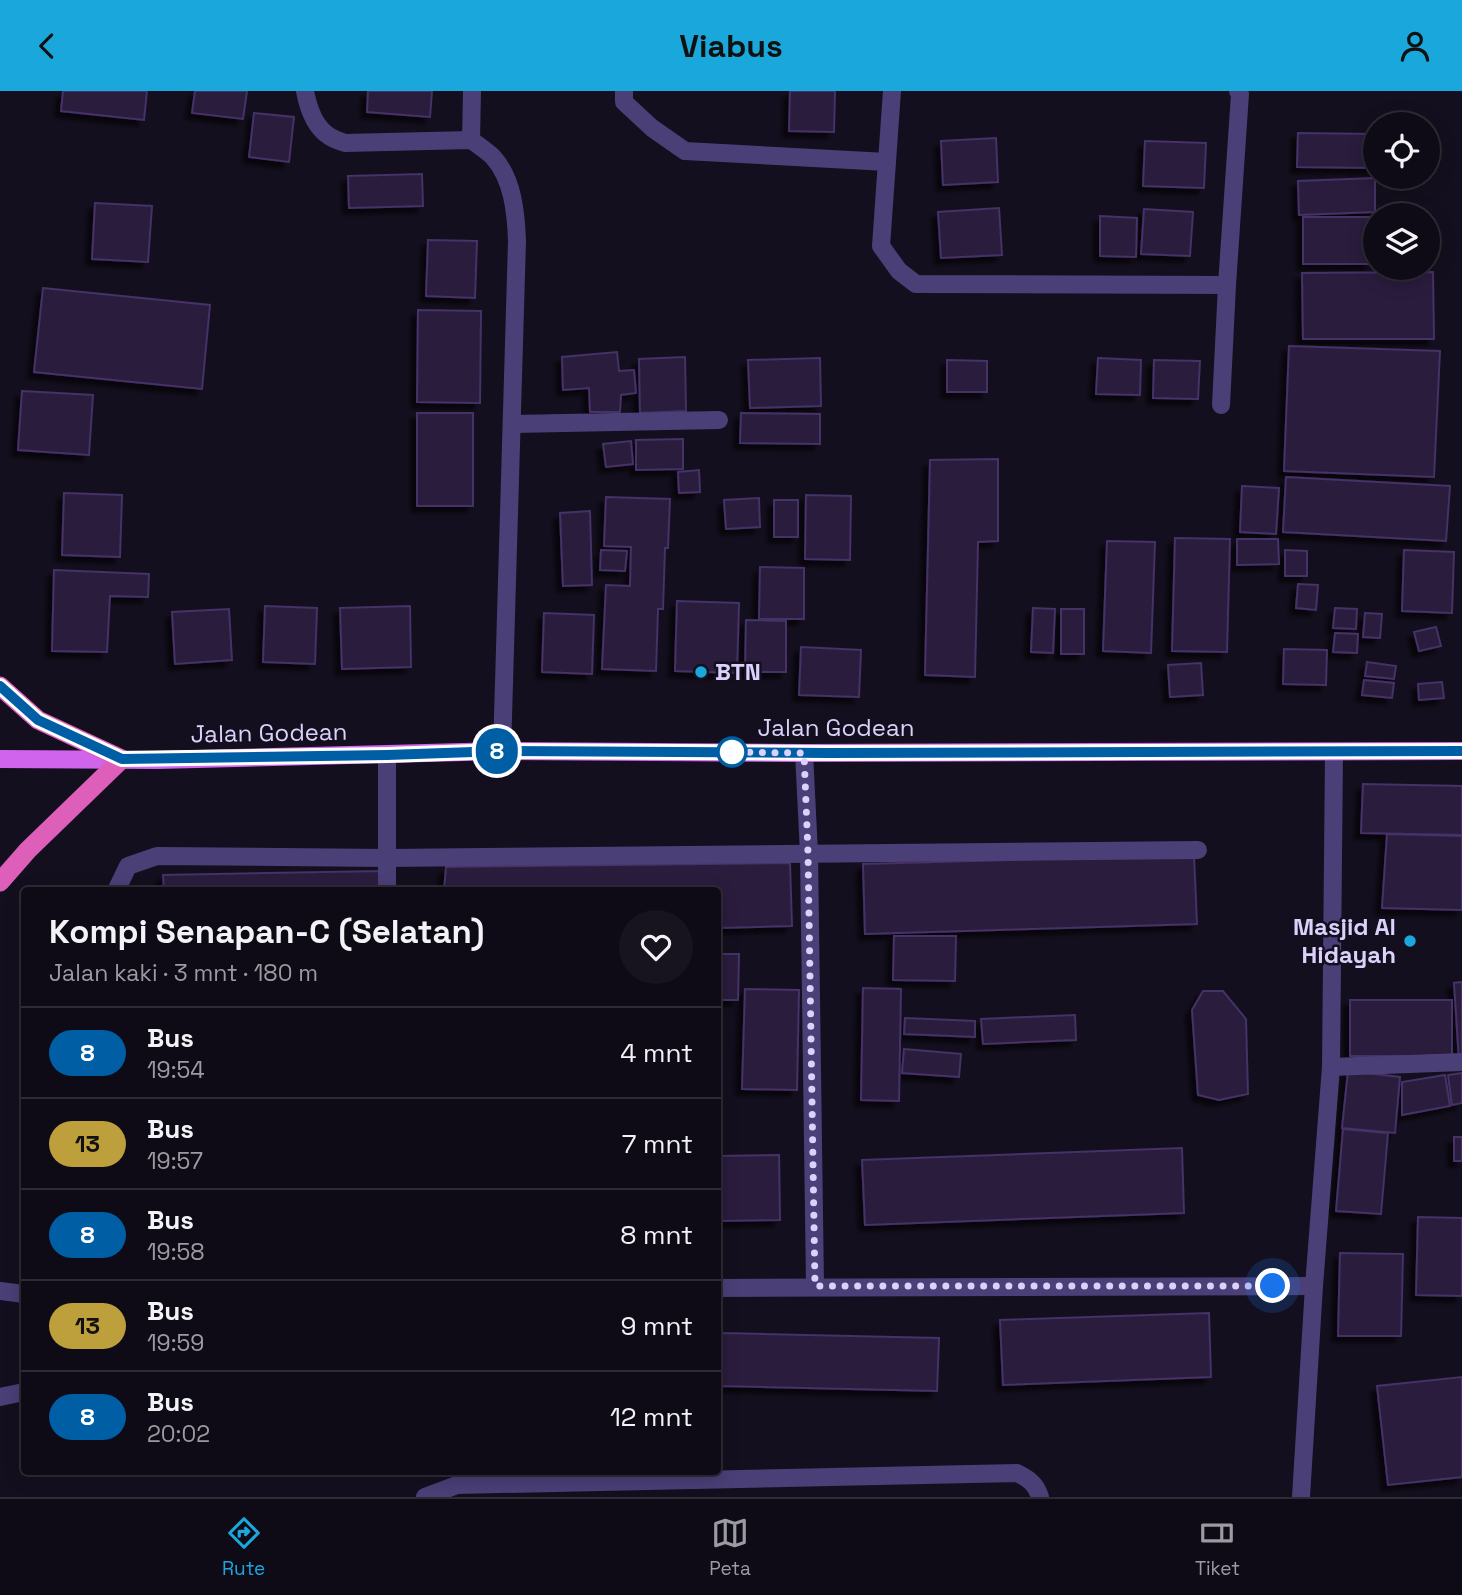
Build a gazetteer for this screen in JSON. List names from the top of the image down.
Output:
{
  "streets": {
    "main road": ["Jalan Godean"]
  },
  "places": ["BTN", "Masjid Al Hidayah"],
  "lines": ["bus line 8"],
  "page": {
    "header": "Viabus",
    "on_map": "8",
    "heading": ["Kompi Senapan-C (Selatan)", "Jalan kaki · 3 mnt · 180 m"],
    "list": [
      {
        "mark": "8",
        "name": "Bus",
        "note": "19:54",
        "value": "4 mnt"
      },
      {
        "mark": "13",
        "name": "Bus",
        "note": "19:57",
        "value": "7 mnt"
      },
      {
        "mark": "8",
        "name": "Bus",
        "note": "19:58",
        "value": "8 mnt"
      },
      {
        "mark": "13",
        "name": "Bus",
        "note": "19:59",
        "value": "9 mnt"
      },
      {
        "mark": "8",
        "name": "Bus",
        "note": "20:02",
        "value": "12 mnt"
      }
    ],
    "tabs": ["Rute", "Peta", "Tiket"]
  }
}
